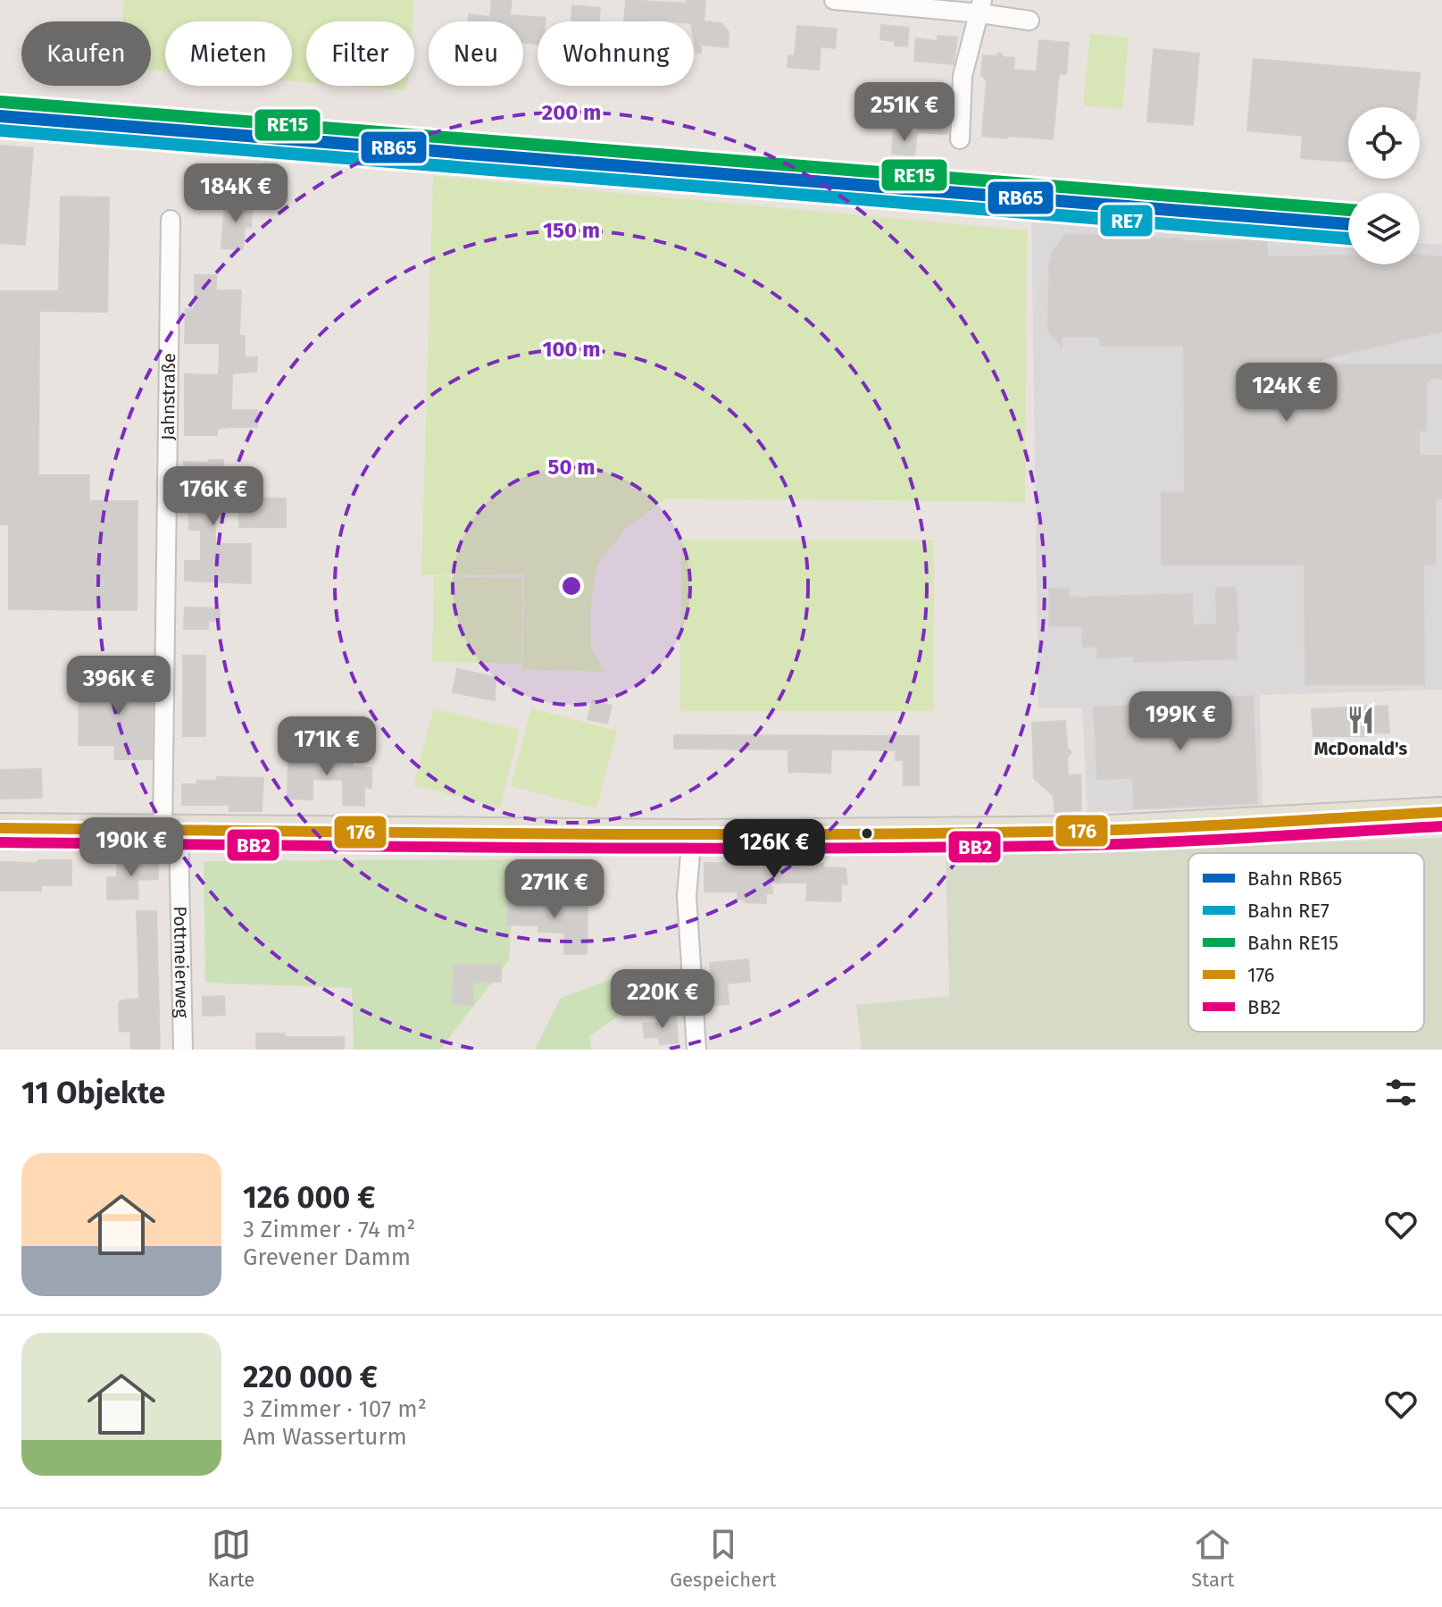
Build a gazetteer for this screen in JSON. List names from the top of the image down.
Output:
{
  "streets": {
    "street": ["Jahnstraße", "Pottmeierweg"]
  },
  "crossings": [
    ["Jahnstraße", "Pottmeierweg"]
  ],
  "places": {
    "restaurant": ["McDonald's"]
  },
  "lines": [
    "rail line RE15",
    "rail line RB65",
    "rail line RE7",
    "transit line 176",
    "transit line BB2"
  ],
  "legend": [
    "Bahn RB65",
    "Bahn RE7",
    "Bahn RE15",
    "176",
    "BB2"
  ],
  "page": {
    "chip": [
      "Kaufen",
      "Mieten",
      "Filter",
      "Neu",
      "Wohnung"
    ],
    "price": [
      "251K €",
      "184K €",
      "124K €",
      "176K €",
      "396K €",
      "199K €",
      "171K €",
      "190K €",
      "126K €",
      "271K €",
      "220K €"
    ],
    "heading": "11 Objekte",
    "list": [
      {
        "name": "126 000 €",
        "note": "3 Zimmer · 74 m² · Grevener Damm"
      },
      {
        "name": "220 000 €",
        "note": "3 Zimmer · 107 m² · Am Wasserturm"
      }
    ],
    "tabs": ["Karte", "Gespeichert", "Start"]
  },
  "rings": [
    "200 m",
    "150 m",
    "100 m",
    "50 m"
  ]
}
